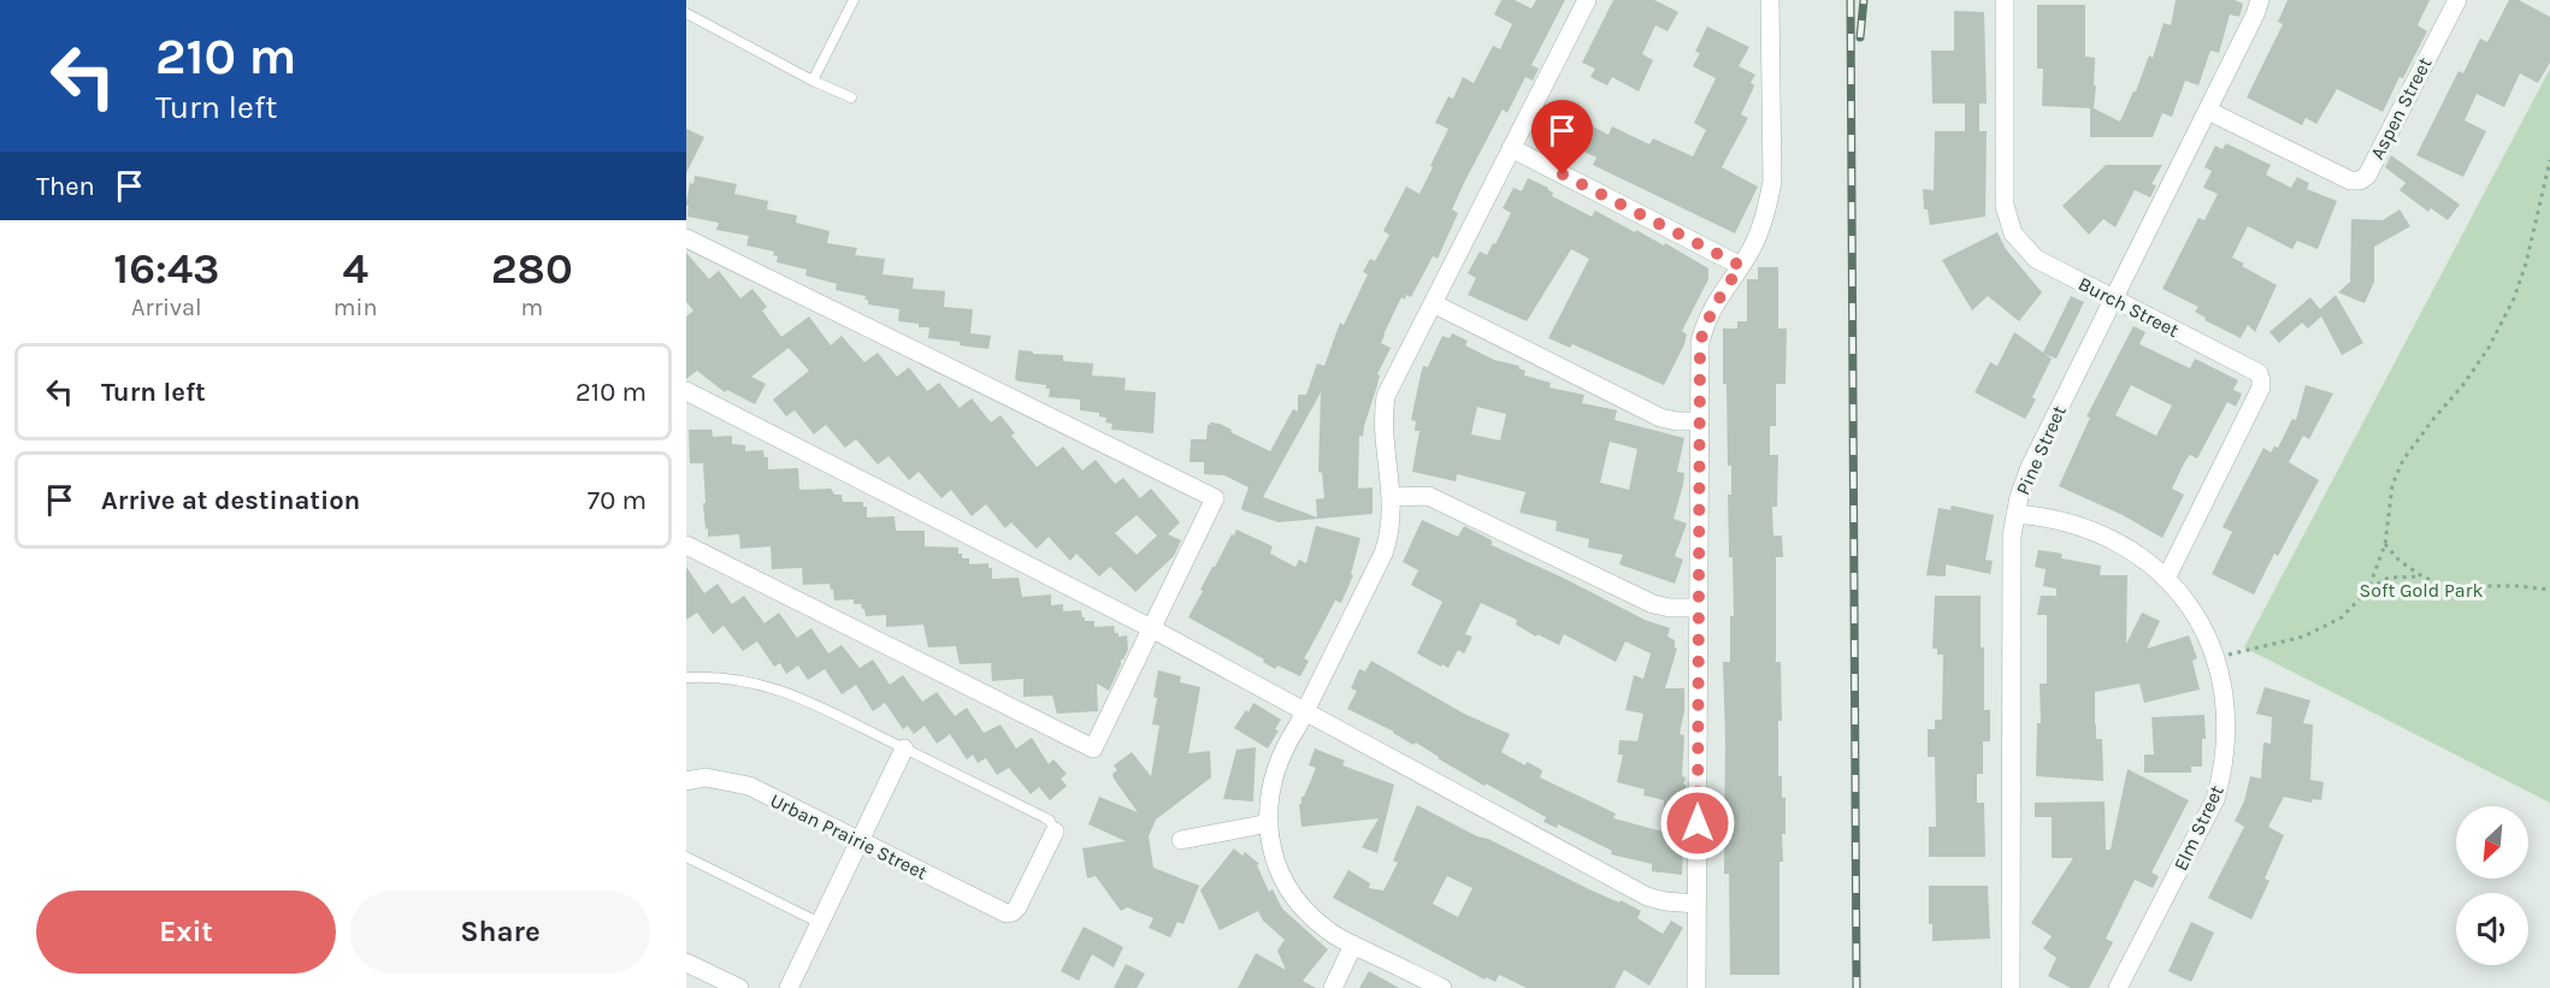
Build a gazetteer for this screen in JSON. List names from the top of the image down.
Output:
{
  "streets": {
    "street": [
      "Aspen Street",
      "Burch Street",
      "Pine Street",
      "Elm Street",
      "Urban Prairie Street"
    ]
  },
  "crossings": [
    ["Aspen Street", "Pine Street"],
    ["Burch Street", "Pine Street"],
    ["Burch Street", "Elm Street"],
    ["Pine Street", "Elm Street"]
  ],
  "parks": ["Soft Gold Park"],
  "north": "bottom left",
  "page": {
    "turn": ["210 m", "Turn left"],
    "then": "Then",
    "eta": [
      "16:43",
      "Arrival",
      "4",
      "min",
      "280",
      "m"
    ],
    "list": [
      {
        "name": "Turn left",
        "value": "210 m"
      },
      {
        "name": "Arrive at destination",
        "value": "70 m"
      }
    ],
    "buttons": ["Exit", "Share"]
  }
}
